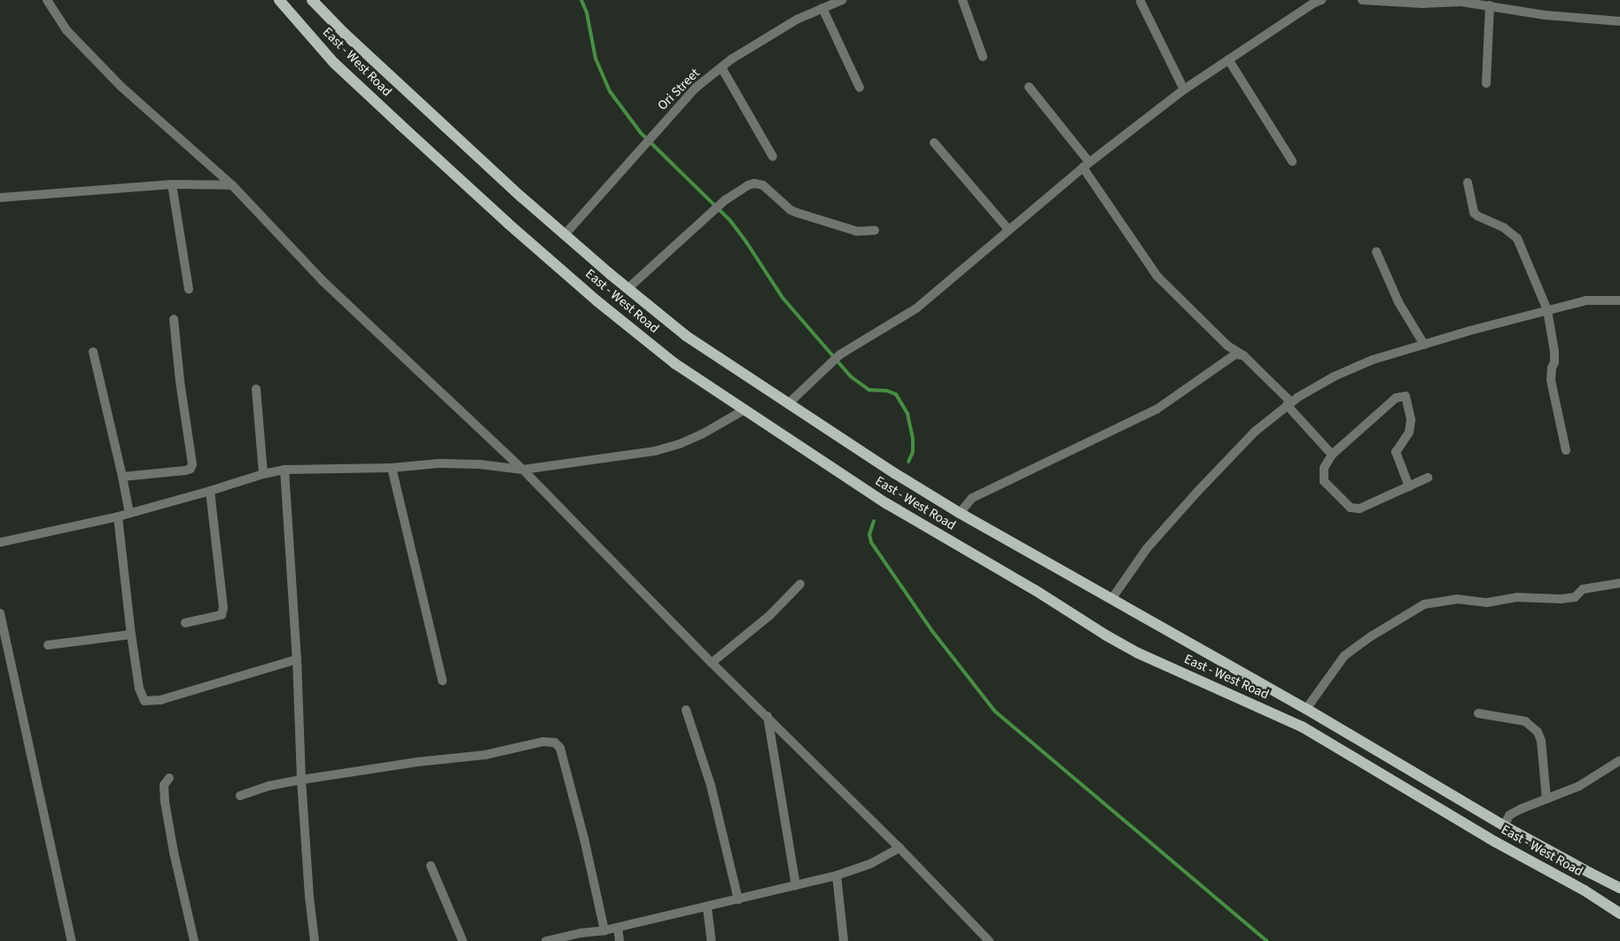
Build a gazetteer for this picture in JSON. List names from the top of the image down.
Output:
{
  "streets": {
    "main road": ["East - West Road"],
    "street": ["Ori Street"]
  },
  "crossings": [
    ["East - West Road", "Ori Street"]
  ]
}
